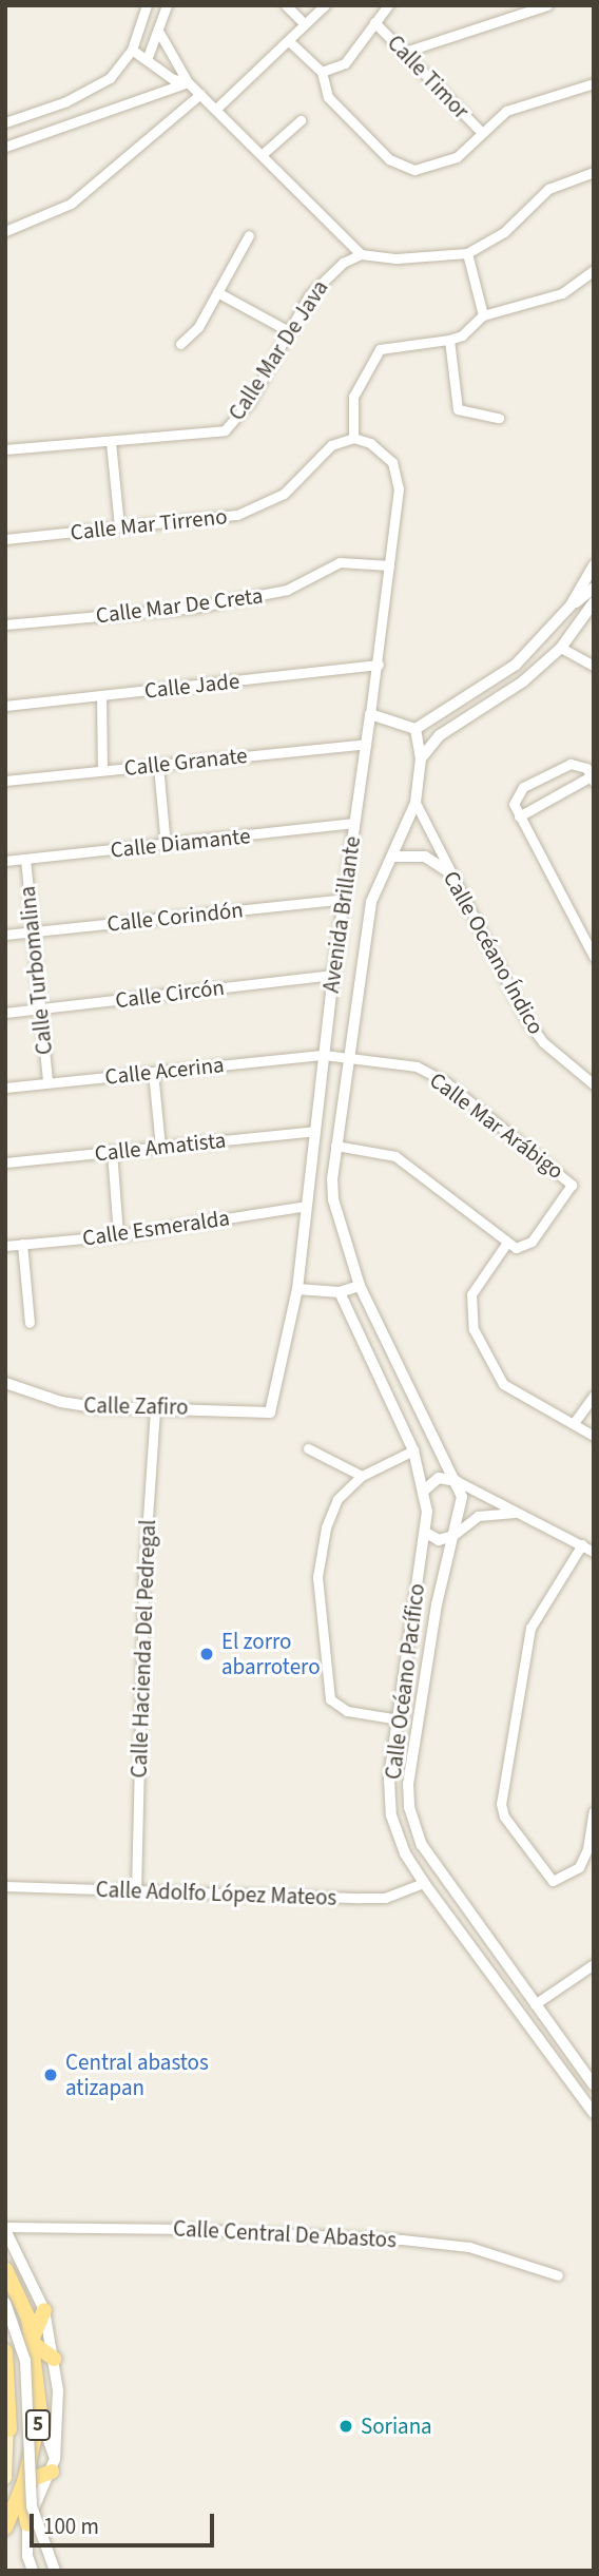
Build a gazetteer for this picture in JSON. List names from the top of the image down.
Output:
{
  "streets": {
    "main road": ["5"],
    "street": [
      "Calle Timor",
      "Calle Mar De Java",
      "Calle Mar Tirreno",
      "Calle Mar De Creta",
      "Calle Jade",
      "Calle Granate",
      "Calle Diamante",
      "Avenida Brillante",
      "Calle Corindón",
      "Calle Océano Índico",
      "Calle Turbomalina",
      "Calle Circón",
      "Calle Acerina",
      "Calle Mar Arábigo",
      "Calle Amatista",
      "Calle Esmeralda",
      "Calle Zafiro",
      "Calle Hacienda Del Pedregal",
      "Calle Océano Pacífico",
      "Calle Adolfo López Mateos",
      "Calle Central De Abastos"
    ]
  },
  "crossings": [
    ["Calle Mar Tirreno", "Avenida Brillante"],
    ["Calle Mar De Creta", "Avenida Brillante"],
    ["Calle Jade", "Avenida Brillante"],
    ["Calle Granate", "Avenida Brillante"],
    ["Calle Diamante", "Avenida Brillante"],
    ["Calle Diamante", "Calle Turbomalina"],
    ["Avenida Brillante", "Calle Corindón"],
    ["Avenida Brillante", "Calle Océano Índico"],
    ["Avenida Brillante", "Calle Circón"],
    ["Avenida Brillante", "Calle Acerina"],
    ["Avenida Brillante", "Calle Mar Arábigo"],
    ["Avenida Brillante", "Calle Amatista"],
    ["Avenida Brillante", "Calle Esmeralda"],
    ["Avenida Brillante", "Calle Zafiro"],
    ["Avenida Brillante", "Calle Océano Pacífico"],
    ["Calle Corindón", "Calle Turbomalina"],
    ["Calle Turbomalina", "Calle Circón"],
    ["Calle Turbomalina", "Calle Acerina"],
    ["Calle Acerina", "Calle Mar Arábigo"],
    ["Calle Zafiro", "Calle Hacienda Del Pedregal"],
    ["Calle Hacienda Del Pedregal", "Calle Adolfo López Mateos"],
    ["Calle Océano Pacífico", "Calle Adolfo López Mateos"]
  ],
  "places": ["El zorro abarrotero", "Central abastos atizapan", "Soriana"],
  "scale_bar": "100 m"
}
